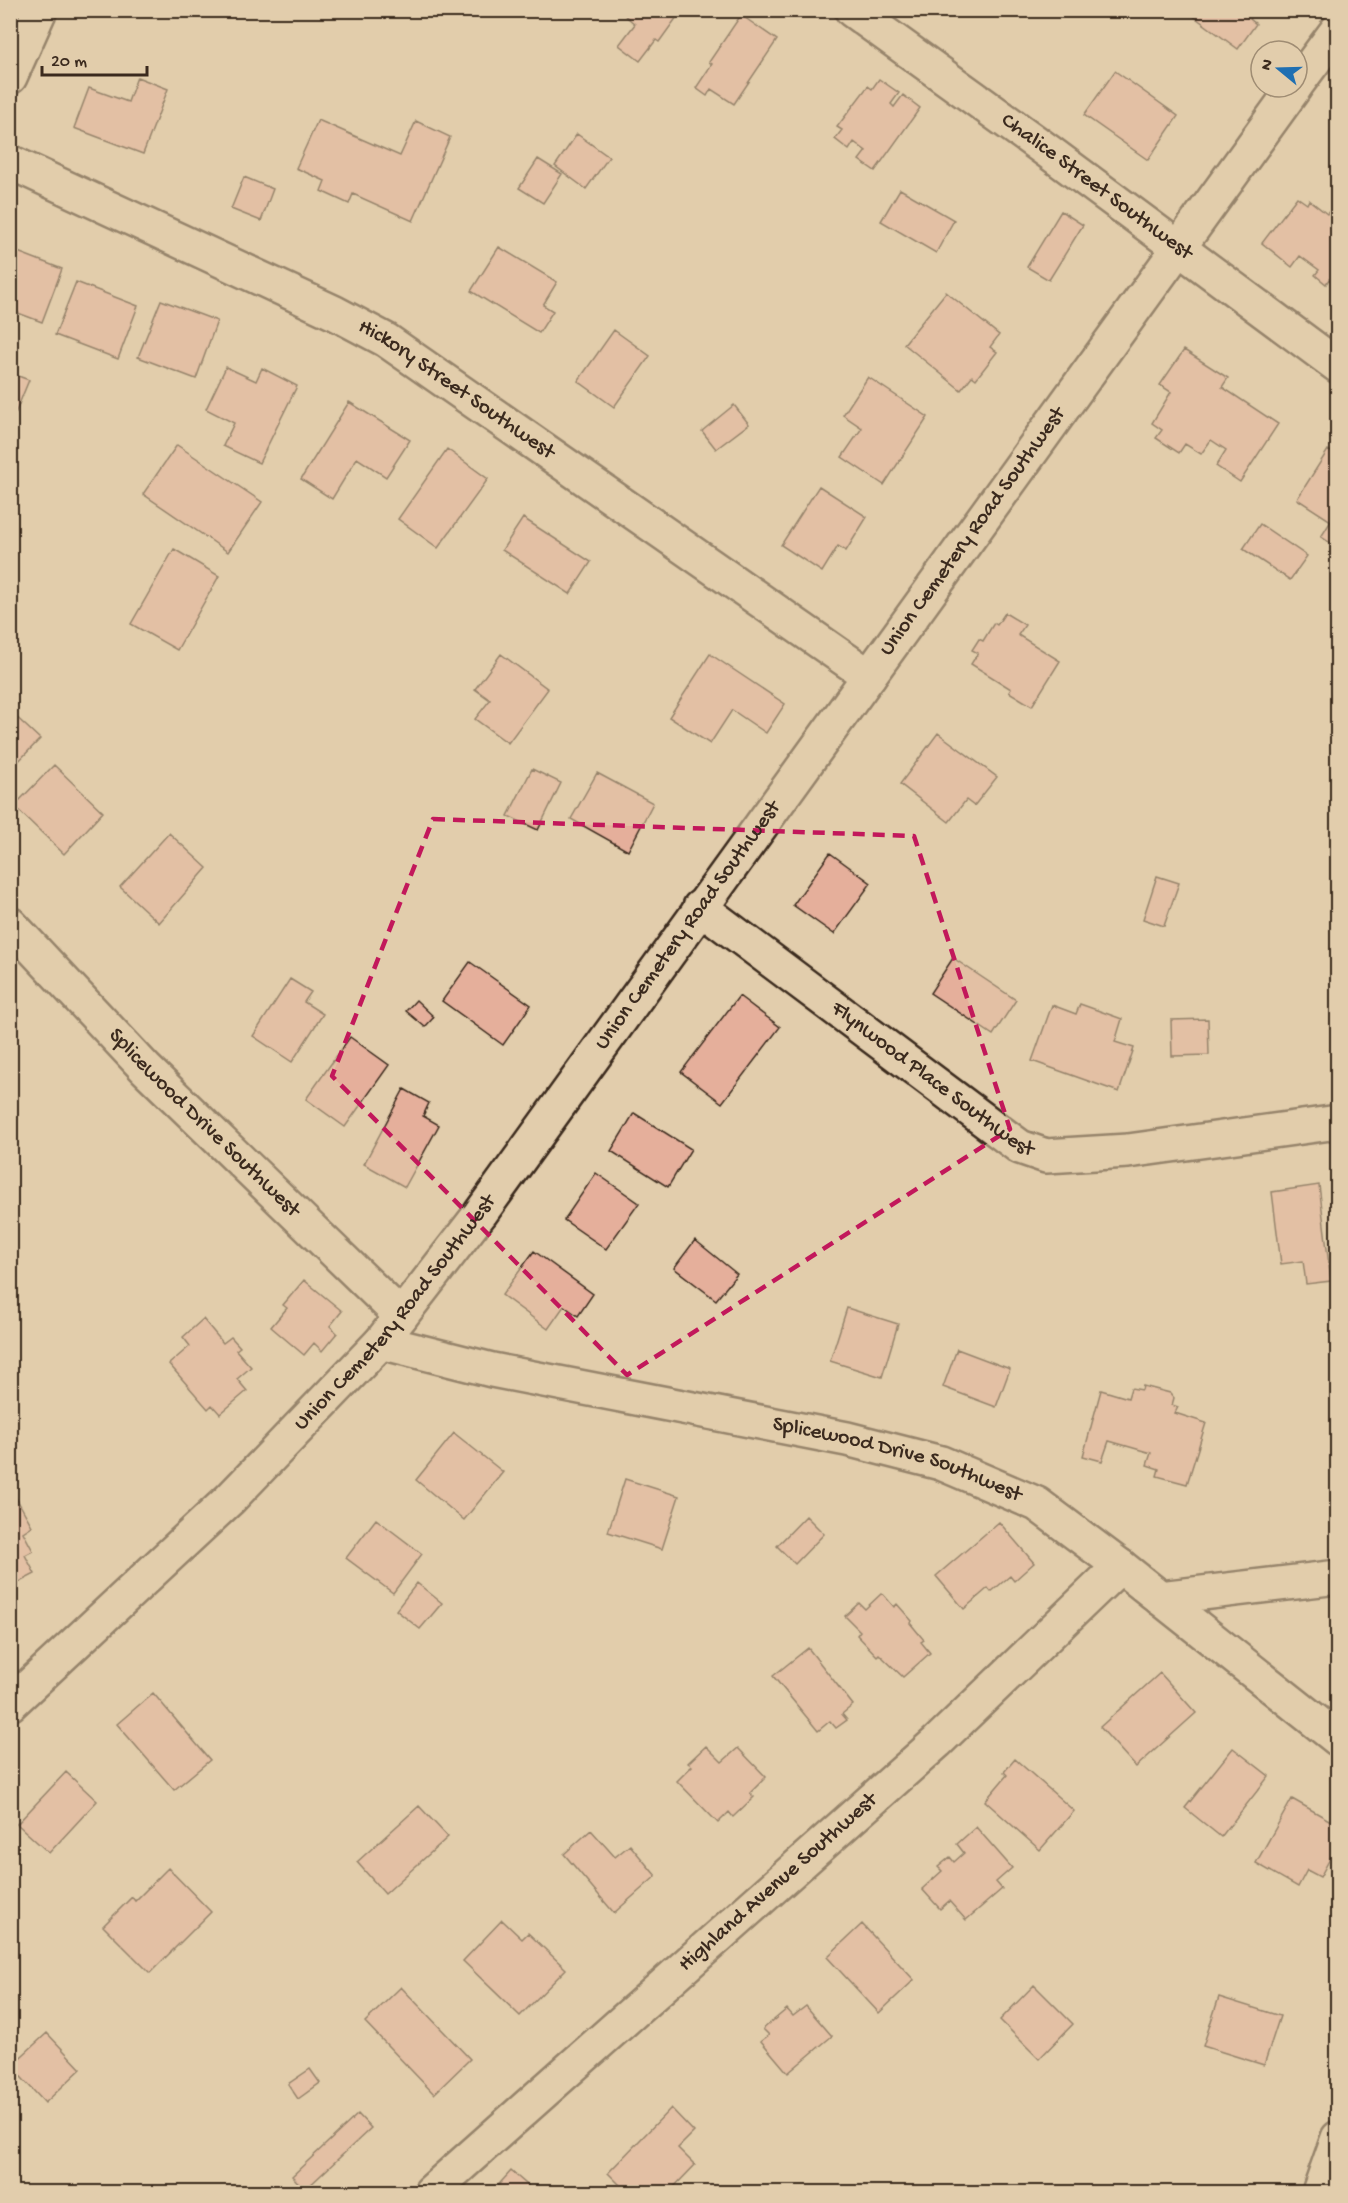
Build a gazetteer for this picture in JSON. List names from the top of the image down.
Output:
{
  "streets": {
    "street": [
      "Chalice Street Southwest",
      "Hickory Street Southwest",
      "Union Cemetery Road Southwest",
      "Flynwood Place Southwest",
      "Splicewood Drive Southwest",
      "Highland Avenue Southwest"
    ]
  },
  "crossings": [
    ["Chalice Street Southwest", "Union Cemetery Road Southwest"],
    ["Hickory Street Southwest", "Union Cemetery Road Southwest"],
    ["Union Cemetery Road Southwest", "Flynwood Place Southwest"],
    ["Union Cemetery Road Southwest", "Splicewood Drive Southwest"],
    ["Splicewood Drive Southwest", "Highland Avenue Southwest"]
  ],
  "scale_bar": "20 m",
  "north": "left"
}
